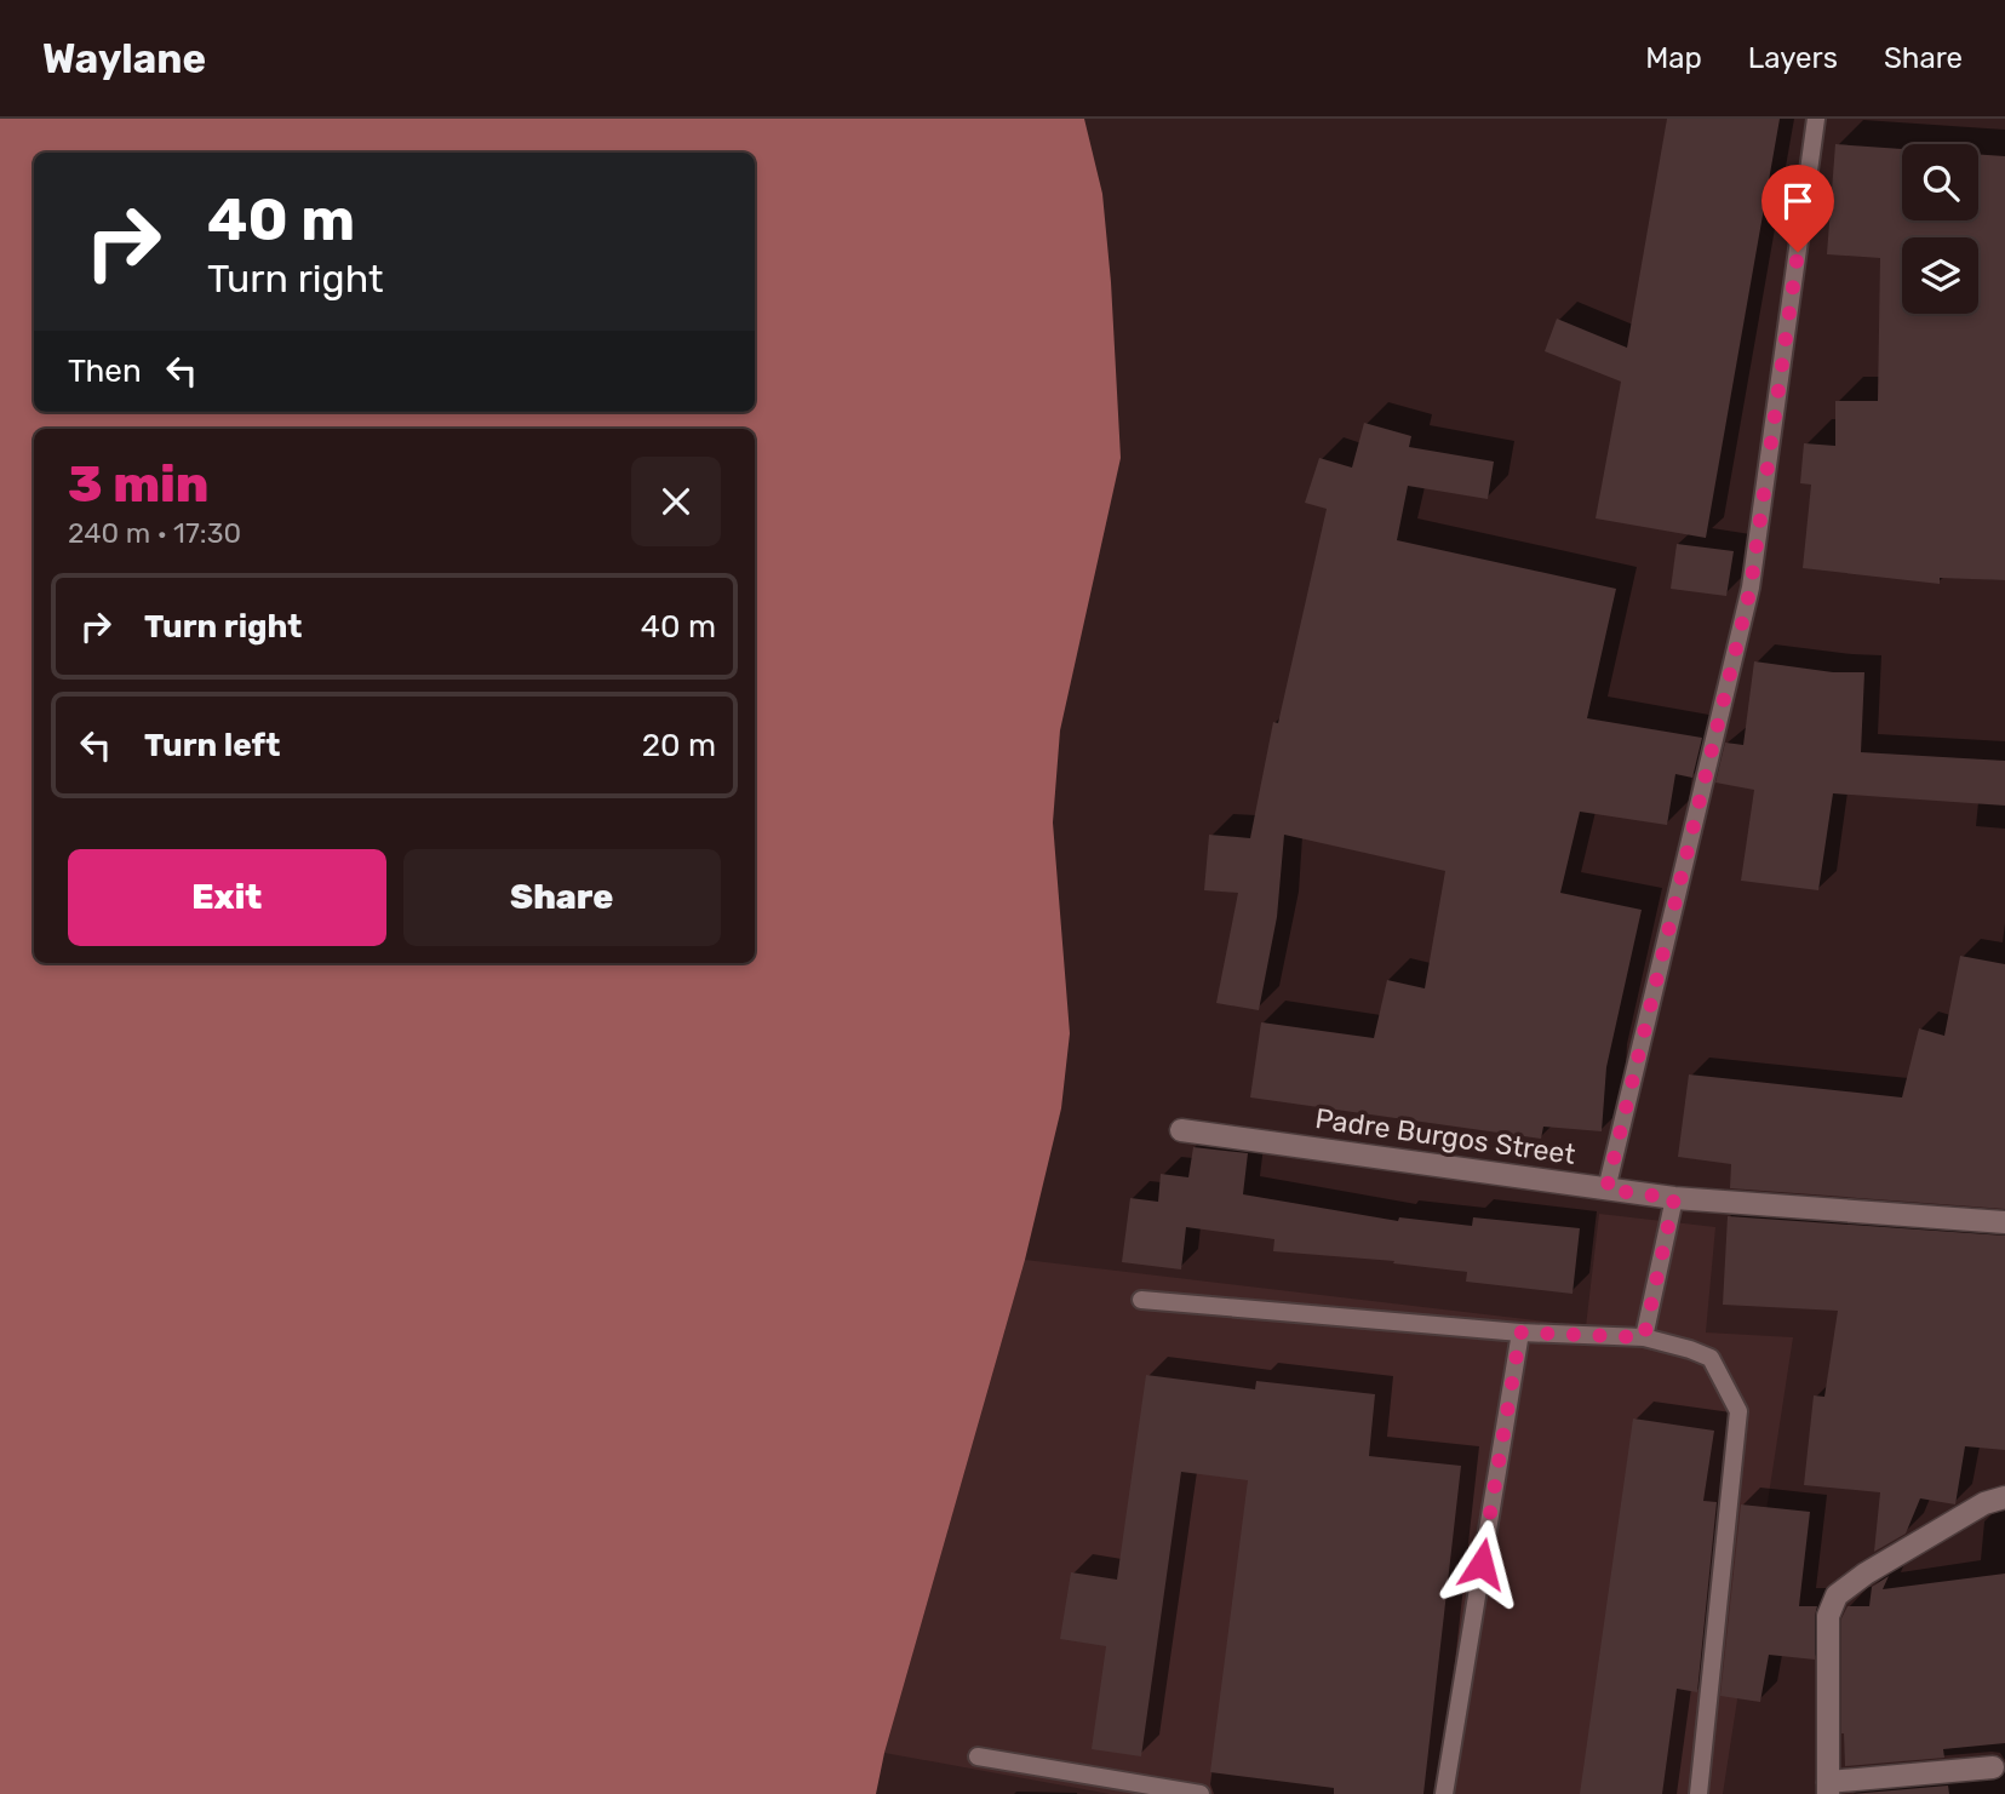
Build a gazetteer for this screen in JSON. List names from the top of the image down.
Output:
{
  "streets": {
    "street": ["Padre Burgos Street"]
  },
  "page": {
    "header": "Waylane",
    "nav": ["Map", "Layers", "Share"],
    "turn": ["40 m", "Turn right"],
    "then": "Then",
    "heading": ["3 min", "240 m · 17:30"],
    "list": [
      {
        "name": "Turn right",
        "value": "40 m"
      },
      {
        "name": "Turn left",
        "value": "20 m"
      }
    ],
    "buttons": ["Exit", "Share"]
  }
}
